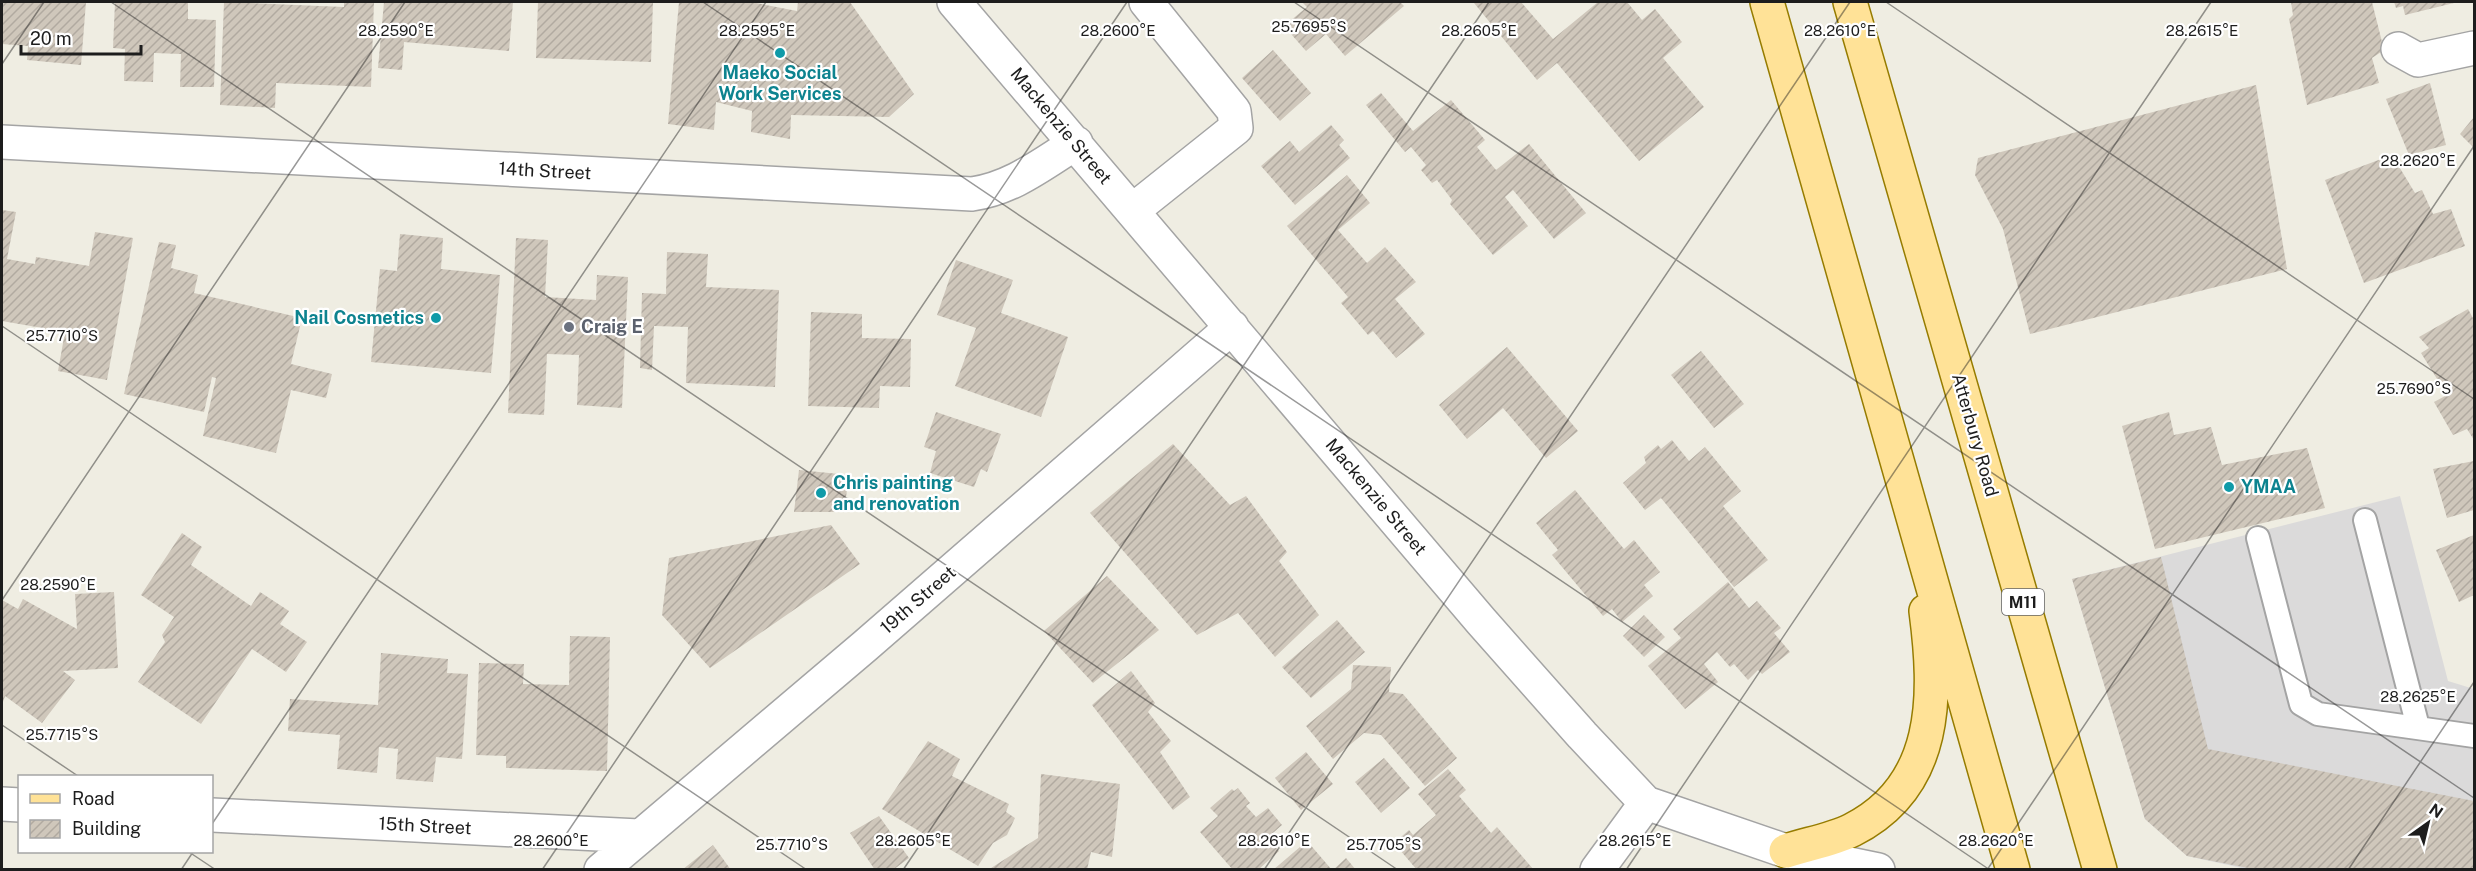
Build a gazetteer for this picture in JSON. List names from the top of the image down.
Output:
{
  "streets": {
    "main road": ["Atterbury Road", "M11"],
    "street": [
      "Mackenzie Street",
      "14th Street",
      "19th Street",
      "15th Street"
    ]
  },
  "crossings": [
    ["Mackenzie Street", "14th Street"],
    ["Mackenzie Street", "19th Street"],
    ["19th Street", "15th Street"]
  ],
  "places": [
    "Maeko Social Work Services",
    "Nail Cosmetics",
    "Craig E",
    "YMAA",
    "Chris painting and renovation"
  ],
  "legend": ["Road", "Building"],
  "scale_bar": "20 m",
  "north": "top right",
  "coordinates": [
    "25.7695°S",
    "28.2595°E",
    "28.2600°E",
    "28.2605°E",
    "28.2610°E",
    "28.2615°E",
    "28.2590°E",
    "28.2620°E",
    "25.7710°S",
    "25.7690°S",
    "28.2625°E",
    "25.7715°S",
    "25.7705°S"
  ]
}
